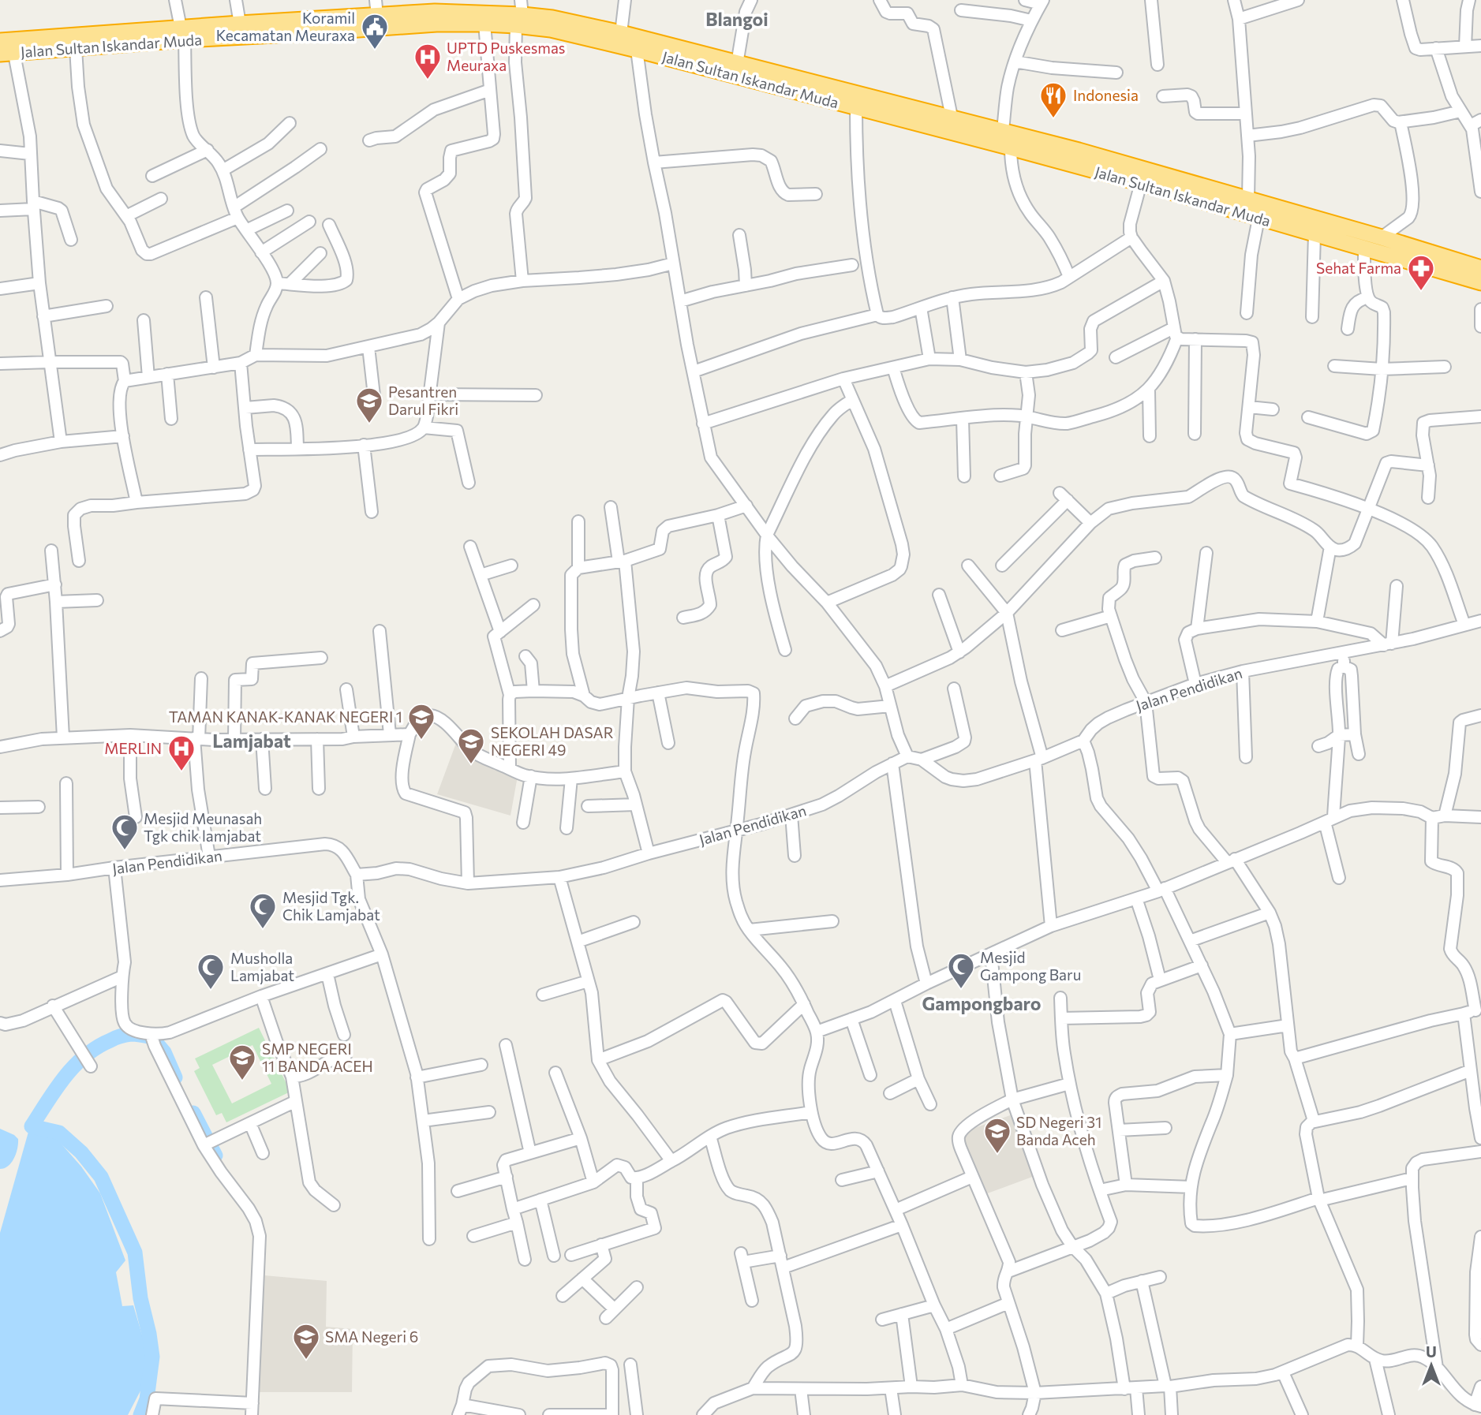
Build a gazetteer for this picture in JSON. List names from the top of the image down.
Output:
{
  "streets": {
    "highway": ["Jalan Sultan Iskandar Muda"],
    "street": ["Jalan Pendidikan"]
  },
  "districts": ["Blangoi", "Lamjabat", "Gampongbaro"],
  "places": {
    "public building": ["Koramil Kecamatan Meuraxa"],
    "hospital": ["UPTD Puskesmas Meuraxa", "MERLIN"],
    "restaurant": ["Indonesia"],
    "pharmacy": ["Sehat Farma"],
    "school or university": [
      "Pesantren Darul Fikri",
      "TAMAN KANAK-KANAK NEGERI 1",
      "SEKOLAH DASAR NEGERI 49",
      "SMP NEGERI 11 BANDA ACEH",
      "SD Negeri 31 Banda Aceh",
      "SMA Negeri 6"
    ],
    "mosque": [
      "Mesjid Meunasah Tgk chik lamjabat",
      "Mesjid Tgk. Chik Lamjabat",
      "Mesjid Gampong Baru",
      "Musholla Lamjabat"
    ]
  },
  "north": "top"
}
